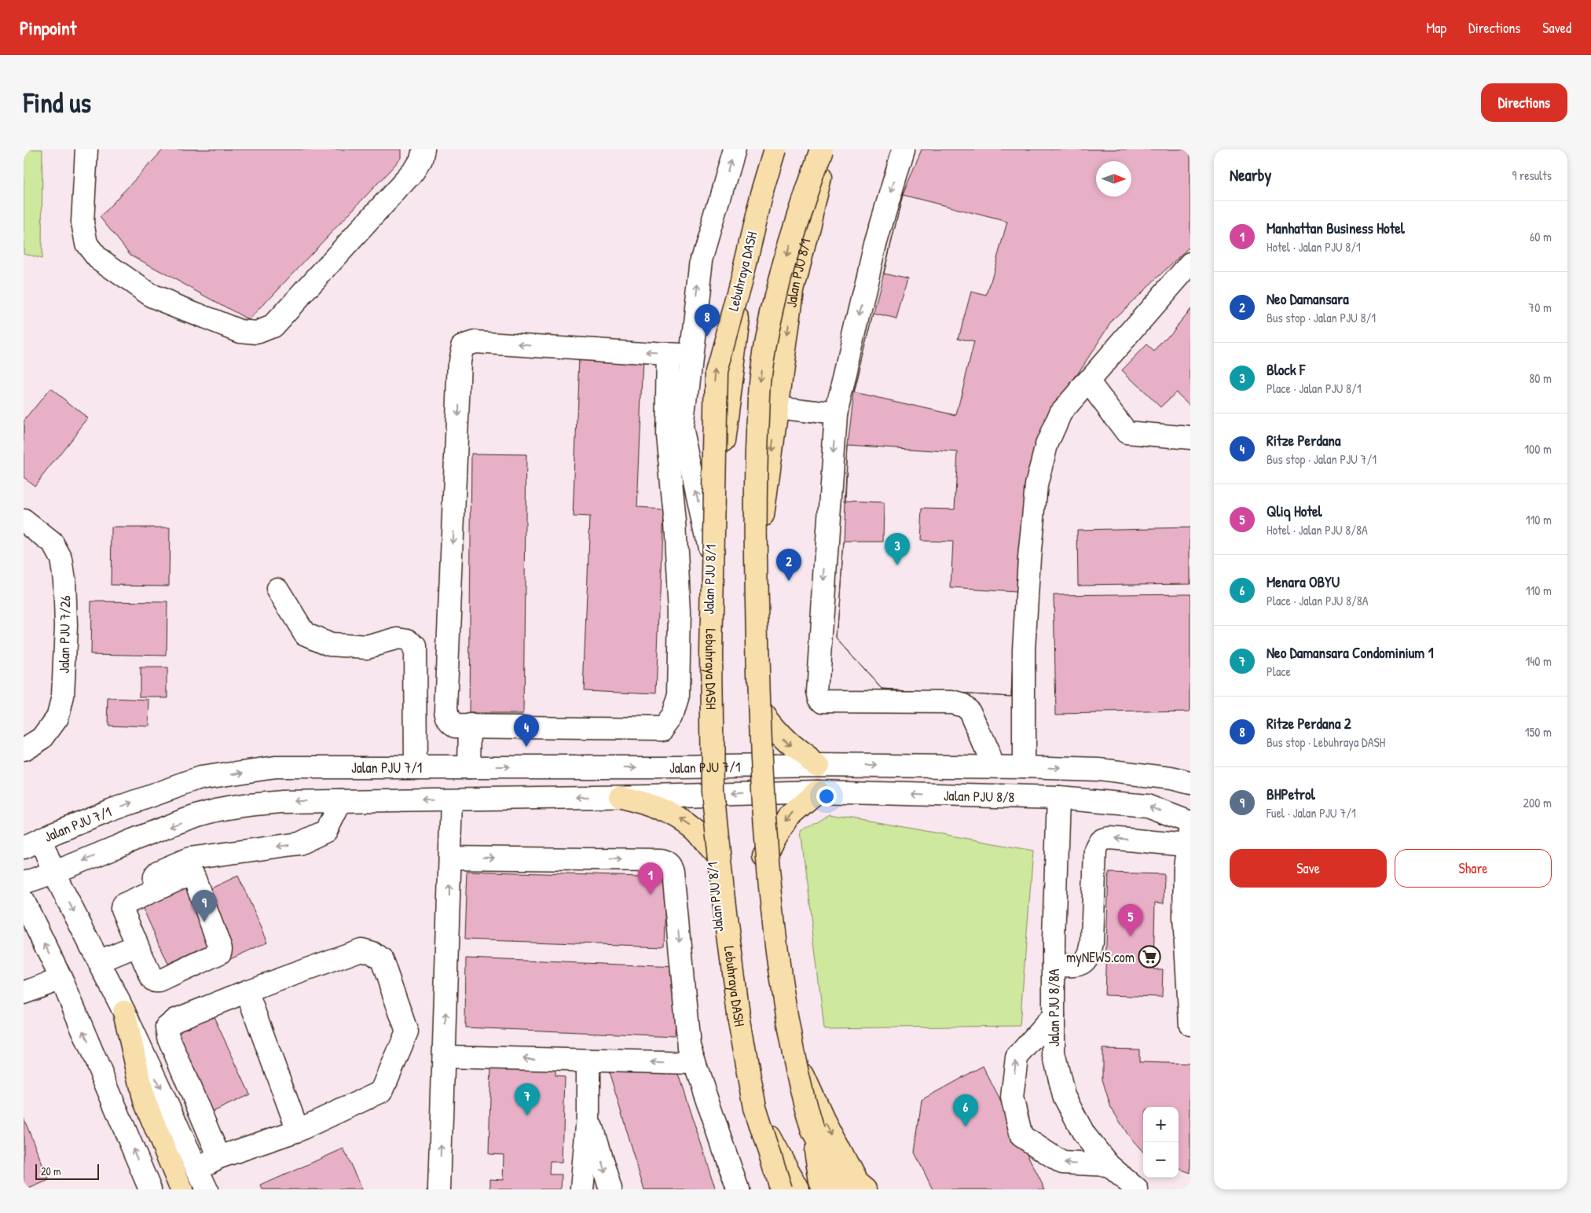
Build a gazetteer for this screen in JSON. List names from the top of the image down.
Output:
{
  "streets": {
    "main road": ["Lebuhraya DASH", "Jalan PJU 8/1"],
    "street": [
      "Jalan PJU 7/26",
      "Jalan PJU 7/1",
      "Jalan PJU 8/8",
      "Jalan PJU 8/8A"
    ]
  },
  "crossings": [
    ["Jalan PJU 8/1", "Jalan PJU 7/1"],
    ["Jalan PJU 8/1", "Jalan PJU 8/8"],
    ["Jalan PJU 7/1", "Jalan PJU 8/8"],
    ["Jalan PJU 8/8", "Jalan PJU 8/8A"]
  ],
  "places": {
    "supermarket": ["myNEWS.com"]
  },
  "scale_bar": "20 m",
  "north": "right",
  "page": {
    "header": "Pinpoint",
    "nav": ["Map", "Directions", "Saved"],
    "buttons": [
      "Directions",
      ["Save", "Share"]
    ],
    "title": "Find us",
    "heading": ["Nearby", "9 results"],
    "list": [
      {
        "mark": "1",
        "name": "Manhattan Business Hotel",
        "note": "Hotel · Jalan PJU 8/1",
        "value": "60 m"
      },
      {
        "mark": "2",
        "name": "Neo Damansara",
        "note": "Bus stop · Jalan PJU 8/1",
        "value": "70 m"
      },
      {
        "mark": "3",
        "name": "Block F",
        "note": "Place · Jalan PJU 8/1",
        "value": "80 m"
      },
      {
        "mark": "4",
        "name": "Ritze Perdana",
        "note": "Bus stop · Jalan PJU 7/1",
        "value": "100 m"
      },
      {
        "mark": "5",
        "name": "Qliq Hotel",
        "note": "Hotel · Jalan PJU 8/8A",
        "value": "110 m"
      },
      {
        "mark": "6",
        "name": "Menara OBYU",
        "note": "Place · Jalan PJU 8/8A",
        "value": "110 m"
      },
      {
        "mark": "7",
        "name": "Neo Damansara Condominium 1",
        "note": "Place",
        "value": "140 m"
      },
      {
        "mark": "8",
        "name": "Ritze Perdana 2",
        "note": "Bus stop · Lebuhraya DASH",
        "value": "150 m"
      },
      {
        "mark": "9",
        "name": "BHPetrol",
        "note": "Fuel · Jalan PJU 7/1",
        "value": "200 m"
      }
    ],
    "pins": [
      "8",
      "3",
      "2",
      "4",
      "1",
      "9",
      "5",
      "7",
      "6"
    ],
    "map_buttons": ["+", "−"],
    "scale": "20 m"
  }
}
